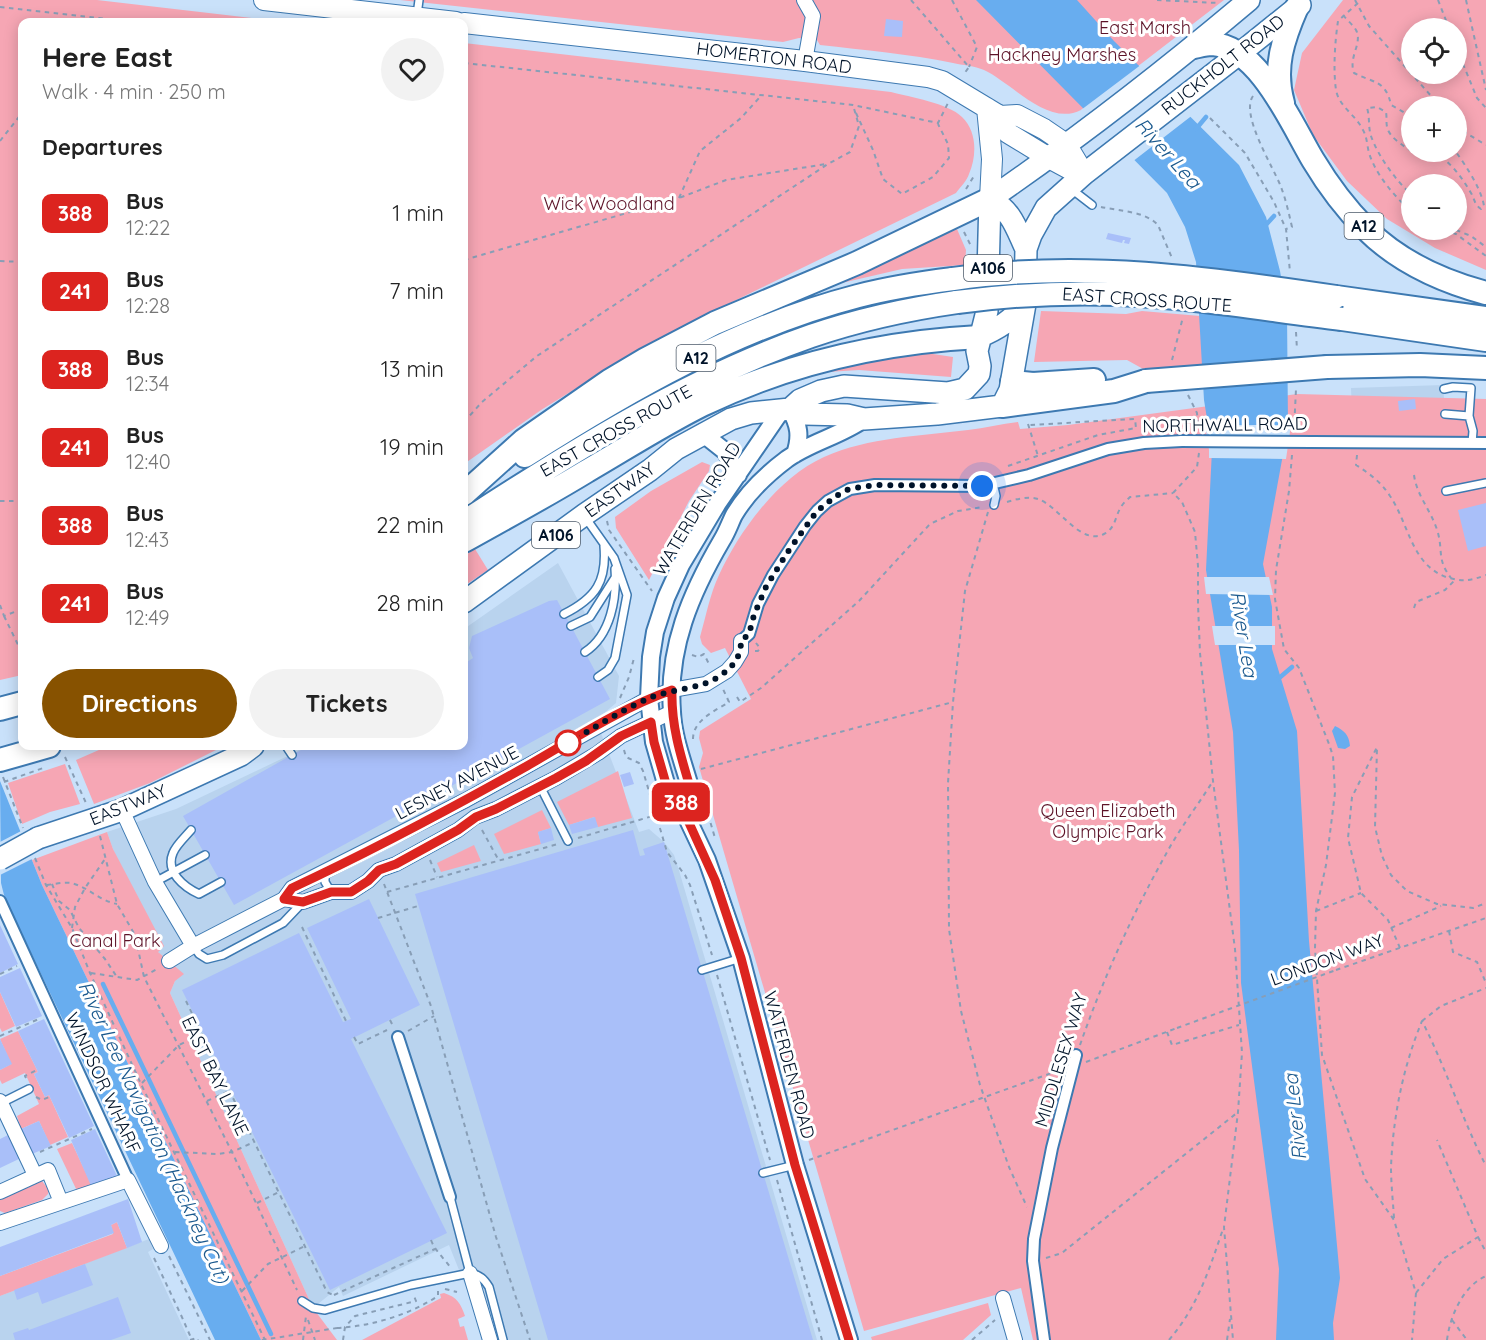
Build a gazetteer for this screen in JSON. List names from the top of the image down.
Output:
{
  "streets": {
    "highway": ["A12", "EAST CROSS ROUTE"],
    "main road": [
      "HOMERTON ROAD",
      "RUCKHOLT ROAD",
      "A106",
      "EASTWAY"
    ],
    "street": [
      "NORTHWALL ROAD",
      "WATERDEN ROAD",
      "LESNEY AVENUE",
      "MIDDLESEX WAY",
      "WINDSOR WHARF"
    ],
    "path": ["LONDON WAY", "EAST BAY LANE"]
  },
  "crossings": [
    ["HOMERTON ROAD", "RUCKHOLT ROAD"],
    ["RUCKHOLT ROAD", "A12"],
    ["RUCKHOLT ROAD", "A106"],
    ["A12", "A106"],
    ["A106", "EASTWAY"],
    ["NORTHWALL ROAD", "WATERDEN ROAD"],
    ["NORTHWALL ROAD", "LESNEY AVENUE"],
    ["EASTWAY", "WATERDEN ROAD"],
    ["WATERDEN ROAD", "LESNEY AVENUE"]
  ],
  "water": ["River Lea", "River Lee Navigation (Hackney Cut)"],
  "parks": [
    "East Marsh",
    "Hackney Marshes",
    "Wick Woodland",
    "Queen Elizabeth Olympic Park",
    "Canal Park"
  ],
  "lines": ["bus line 388"],
  "page": {
    "on_map": "388",
    "map_buttons": ["+", "−"],
    "heading": [
      ["Here East", "Walk · 4 min · 250 m"],
      "Departures"
    ],
    "list": [
      {
        "mark": "388",
        "name": "Bus",
        "note": "12:22",
        "value": "1 min"
      },
      {
        "mark": "241",
        "name": "Bus",
        "note": "12:28",
        "value": "7 min"
      },
      {
        "mark": "388",
        "name": "Bus",
        "note": "12:34",
        "value": "13 min"
      },
      {
        "mark": "241",
        "name": "Bus",
        "note": "12:40",
        "value": "19 min"
      },
      {
        "mark": "388",
        "name": "Bus",
        "note": "12:43",
        "value": "22 min"
      },
      {
        "mark": "241",
        "name": "Bus",
        "note": "12:49",
        "value": "28 min"
      }
    ],
    "buttons": ["Directions", "Tickets"]
  }
}
